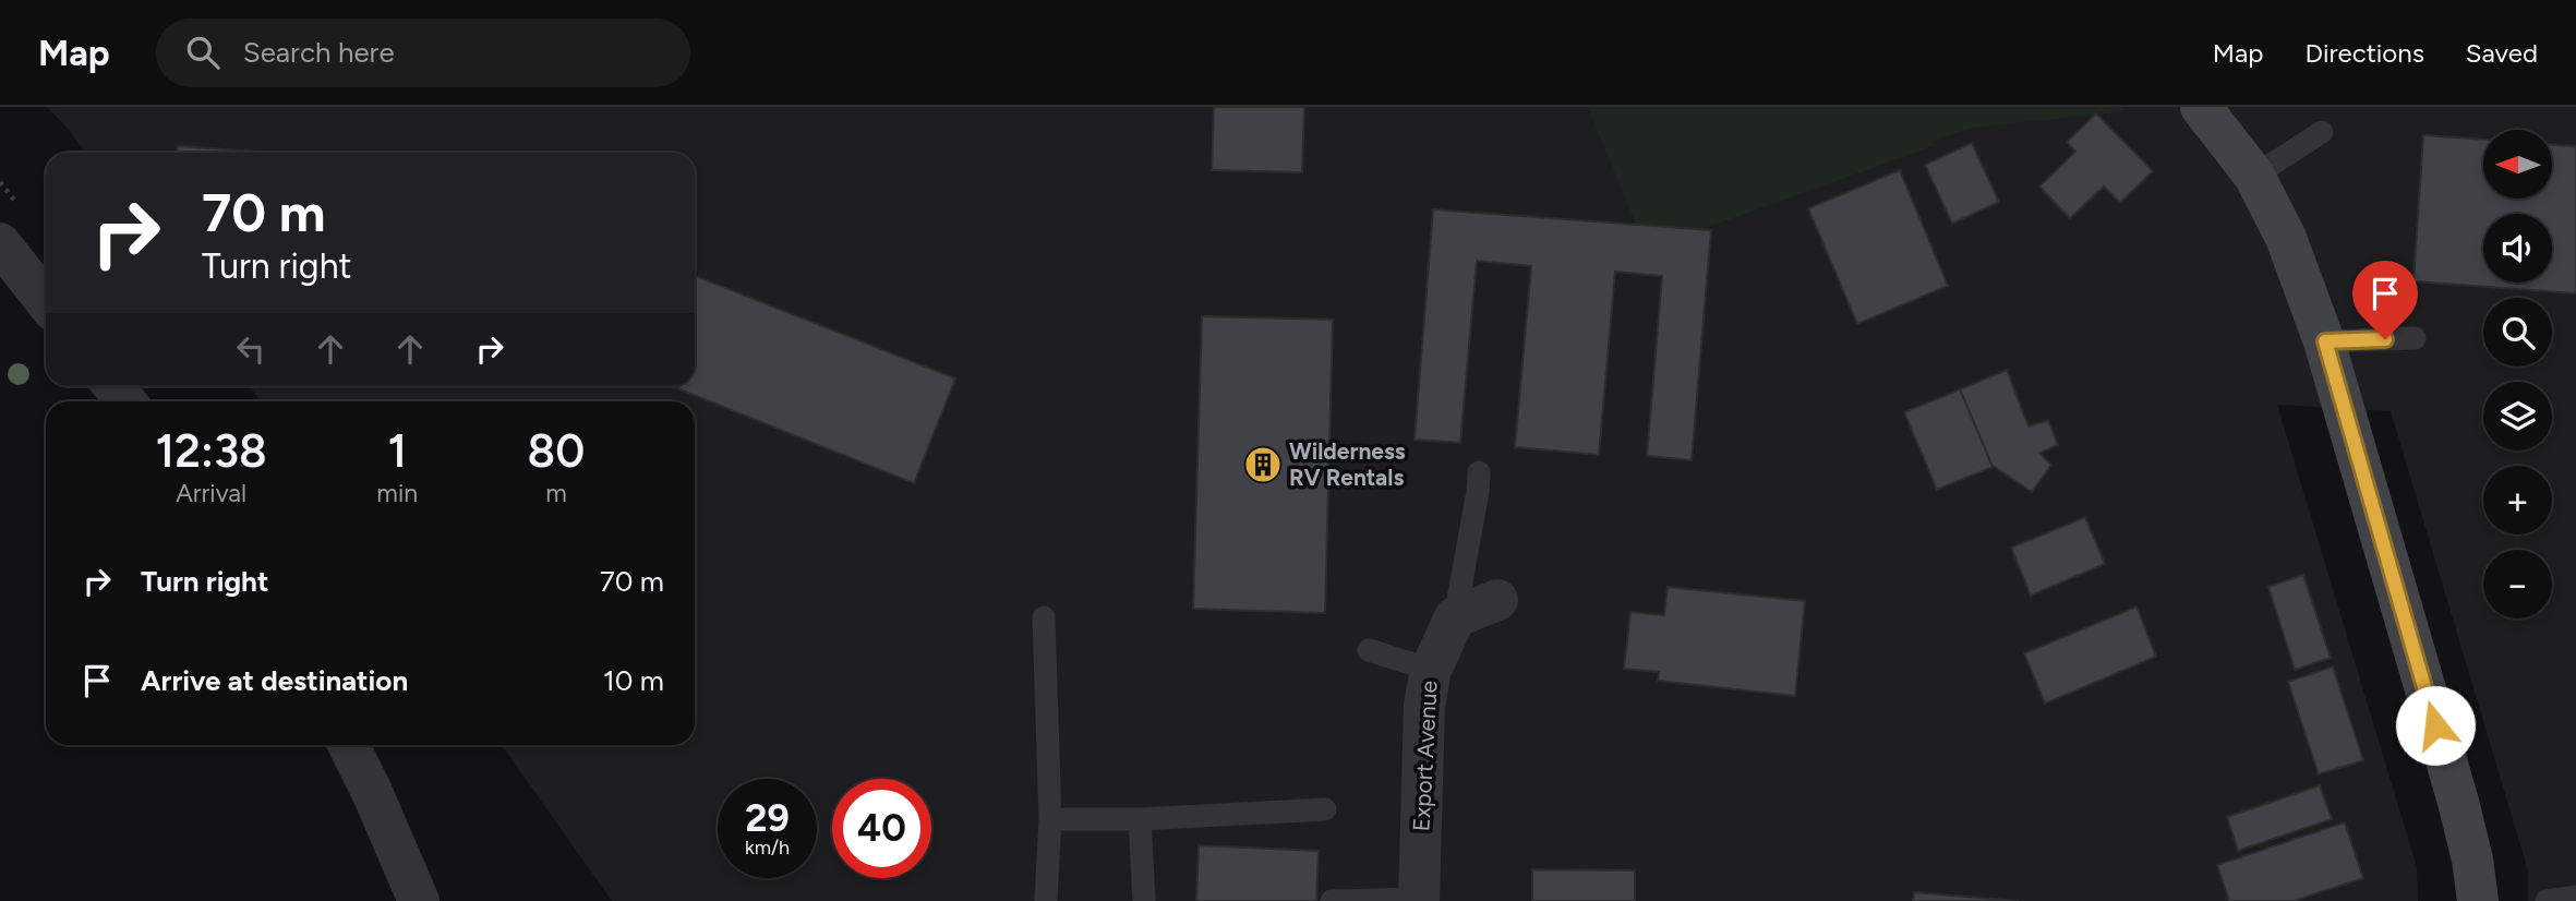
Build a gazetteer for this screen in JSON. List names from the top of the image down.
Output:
{
  "streets": {
    "street": ["Export Avenue"]
  },
  "places": {
    "building": ["Wilderness RV Rentals"]
  },
  "north": "left",
  "page": {
    "header": "Map",
    "search": "Search here",
    "nav": ["Map", "Directions", "Saved"],
    "map_buttons": ["+", "−"],
    "turn": ["70 m", "Turn right"],
    "eta": [
      "12:38",
      "Arrival",
      "1",
      "min",
      "80",
      "m"
    ],
    "list": [
      {
        "name": "Turn right",
        "value": "70 m"
      },
      {
        "name": "Arrive at destination",
        "value": "10 m"
      }
    ],
    "speed": "29 km/h",
    "limit": "40"
  }
}
